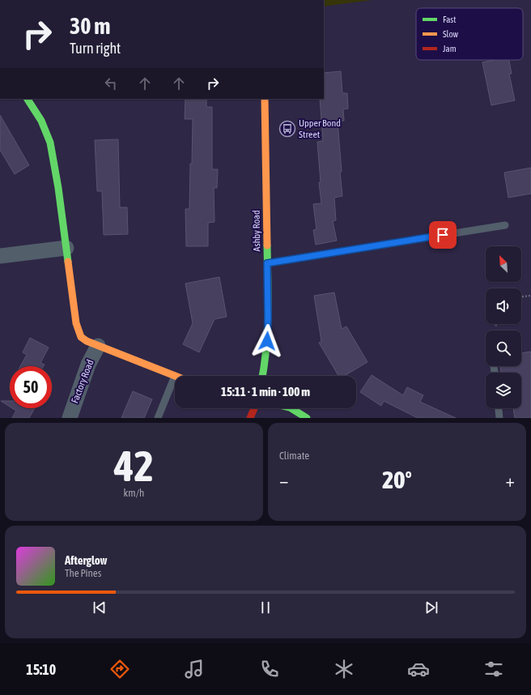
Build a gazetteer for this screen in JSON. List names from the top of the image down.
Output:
{
  "streets": {
    "street": ["Ashby Road", "Factory Road"]
  },
  "places": {
    "bus stop": ["Upper Bond Street"]
  },
  "legend": ["Fast", "Slow", "Jam"],
  "north": "top left",
  "page": {
    "turn": ["30 m", "Turn right"],
    "limit": "50",
    "trip": "15:11 · 1 min · 100 m",
    "tile": [
      ["42", "km/h"],
      "Climate"
    ],
    "heat": ["−", "20°", "+"],
    "song": ["Afterglow", "The Pines"],
    "tabs": "15:10"
  }
}
